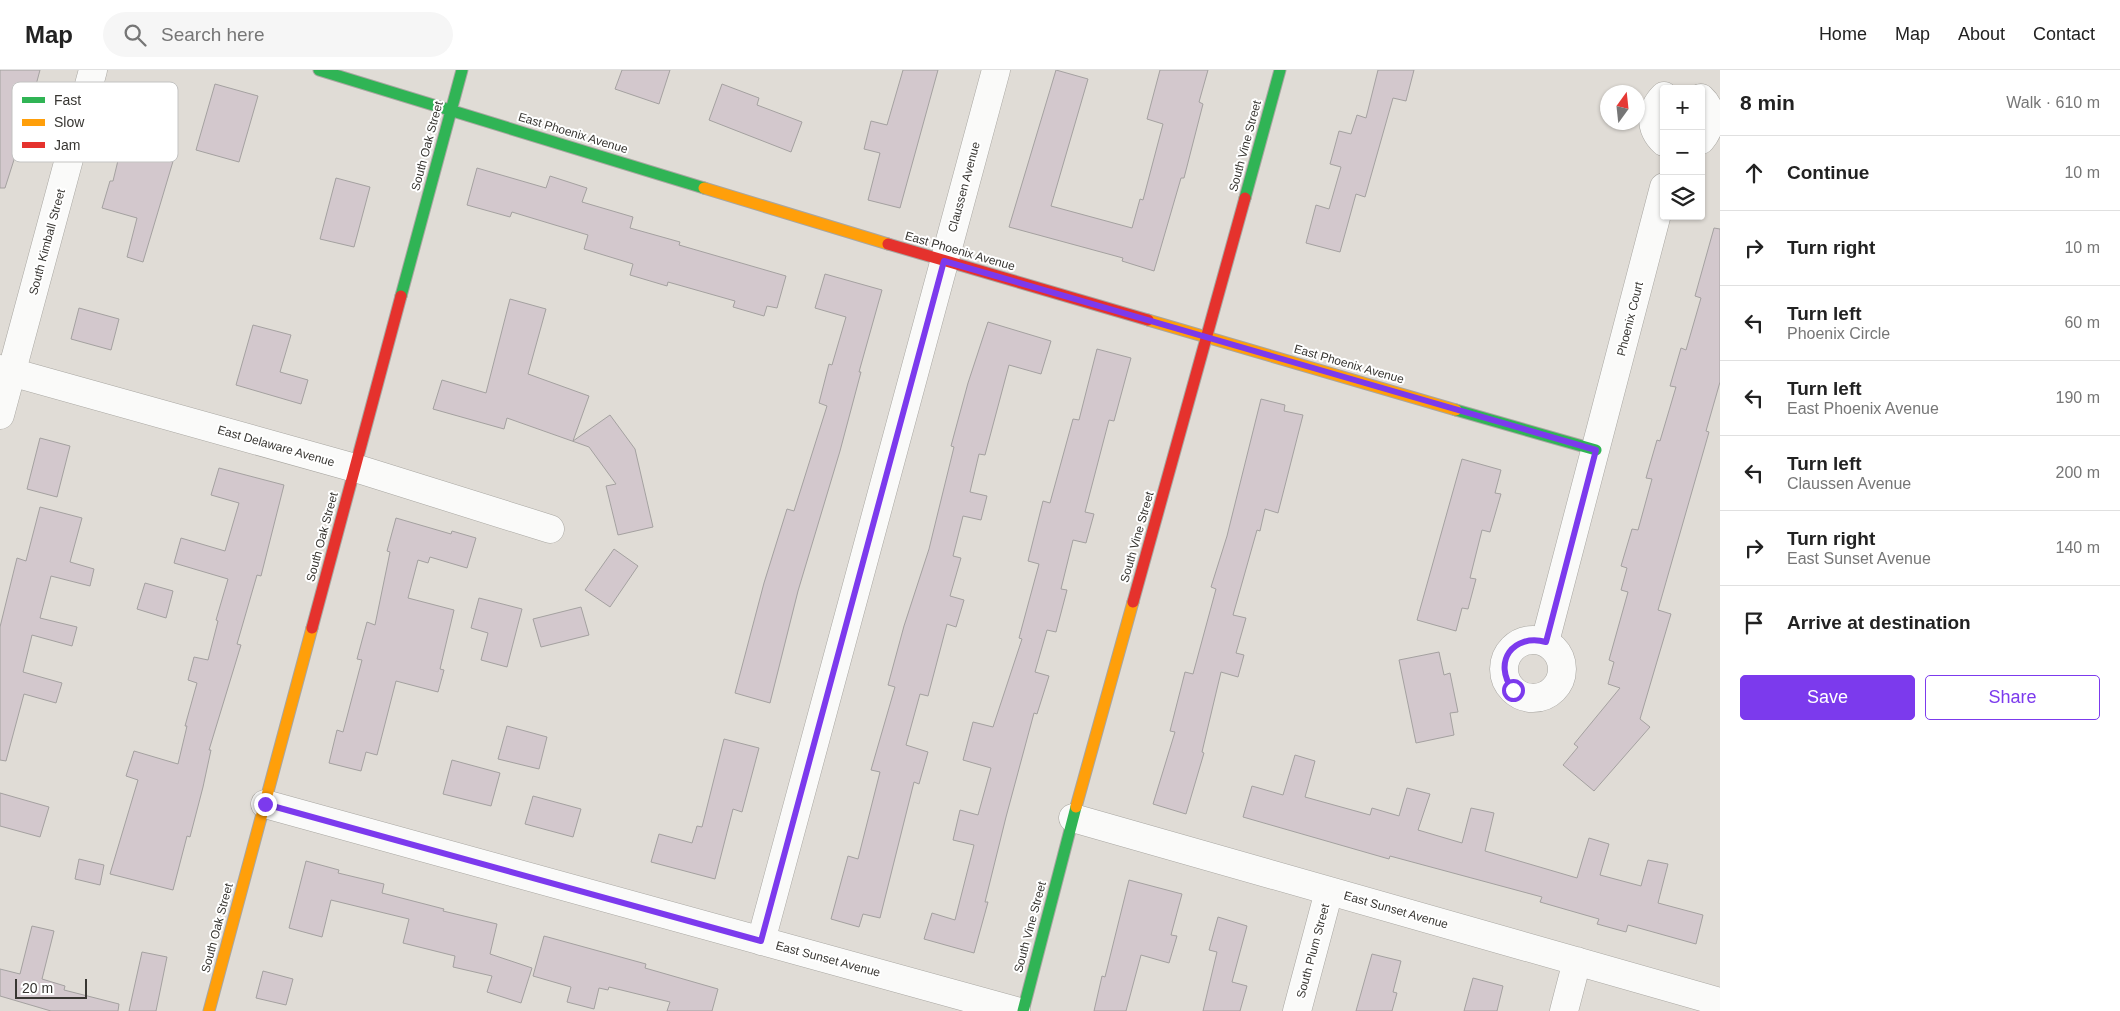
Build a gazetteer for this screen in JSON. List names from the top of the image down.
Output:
{
  "streets": {
    "street": [
      "East Phoenix Avenue",
      "South Oak Street",
      "South Vine Street",
      "Claussen Avenue",
      "South Kimball Street",
      "Phoenix Court",
      "East Delaware Avenue",
      "East Sunset Avenue",
      "South Plum Street"
    ]
  },
  "crossings": [
    ["East Phoenix Avenue", "South Oak Street"],
    ["East Phoenix Avenue", "South Vine Street"],
    ["East Phoenix Avenue", "Claussen Avenue"],
    ["East Phoenix Avenue", "Phoenix Court"],
    ["South Oak Street", "East Delaware Avenue"],
    ["South Oak Street", "East Sunset Avenue"],
    ["South Vine Street", "East Sunset Avenue"],
    ["Claussen Avenue", "East Sunset Avenue"],
    ["South Kimball Street", "East Delaware Avenue"],
    ["East Sunset Avenue", "South Plum Street"]
  ],
  "legend": ["Fast", "Slow", "Jam"],
  "scale_bar": "20 m",
  "north": "top",
  "page": {
    "header": "Map",
    "search": "Search here",
    "nav": [
      "Home",
      "Map",
      "About",
      "Contact"
    ],
    "heading": ["8 min", "Walk · 610 m"],
    "map_buttons": ["+", "−"],
    "list": [
      ["Continue", "10 m"],
      ["Turn right", "10 m"],
      ["Turn left", "Phoenix Circle", "60 m"],
      ["Turn left", "East Phoenix Avenue", "190 m"],
      ["Turn left", "Claussen Avenue", "200 m"],
      ["Turn right", "East Sunset Avenue", "140 m"],
      "Arrive at destination"
    ],
    "buttons": ["Save", "Share"],
    "scale": "20 m"
  }
}
